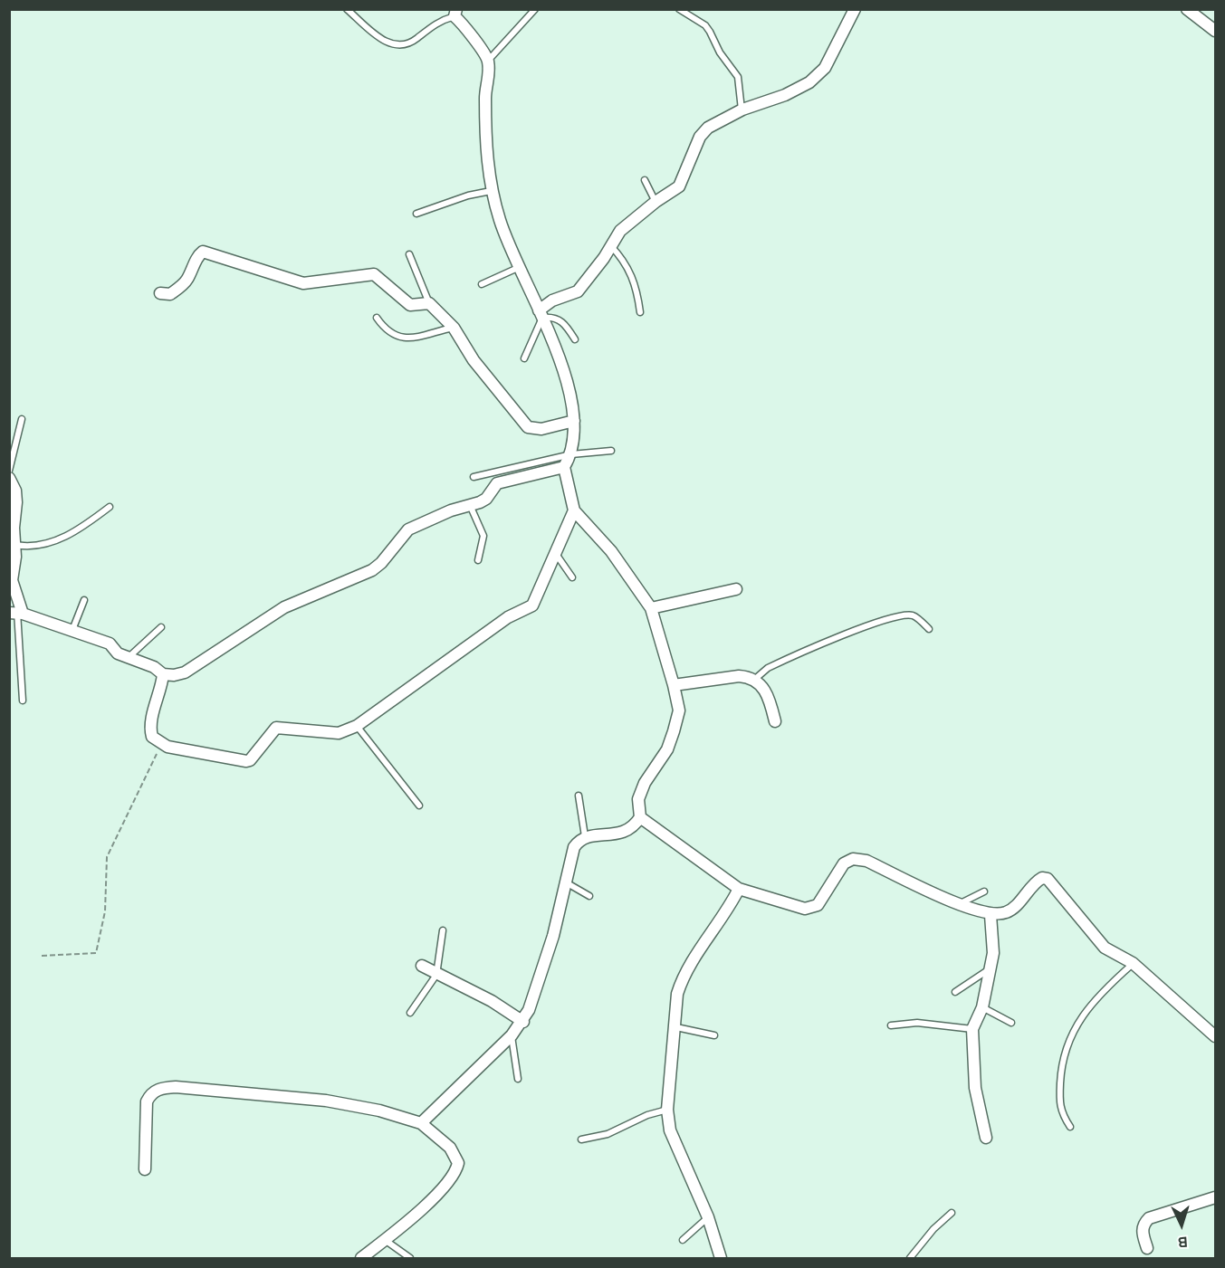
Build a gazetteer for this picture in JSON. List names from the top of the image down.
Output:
{
  "north": "bottom"
}
